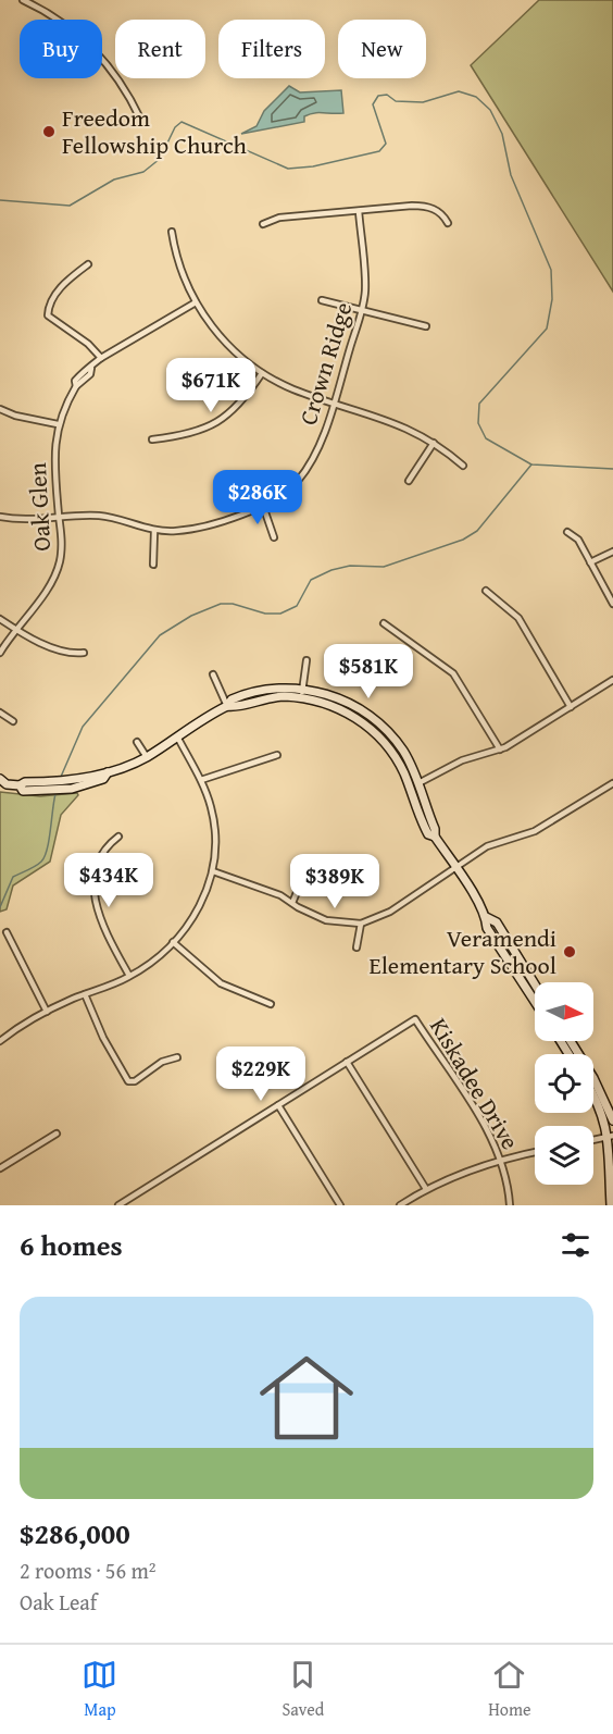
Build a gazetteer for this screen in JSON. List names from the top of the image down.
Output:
{
  "streets": {
    "street": ["Crown Ridge", "Oak Glen", "Kiskadee Drive"]
  },
  "crossings": [
    ["Crown Ridge", "Oak Glen"]
  ],
  "places": ["Freedom Fellowship Church", "Veramendi Elementary School"],
  "north": "right",
  "page": {
    "chip": [
      "Buy",
      "Rent",
      "Filters",
      "New"
    ],
    "price": [
      "$671K",
      "$286K",
      "$581K",
      "$434K",
      "$389K",
      "$229K"
    ],
    "heading": "6 homes",
    "list": [
      {
        "name": "$286,000",
        "note": "2 rooms · 56 m² · Oak Leaf"
      }
    ],
    "tabs": ["Map", "Saved", "Home"]
  }
}
